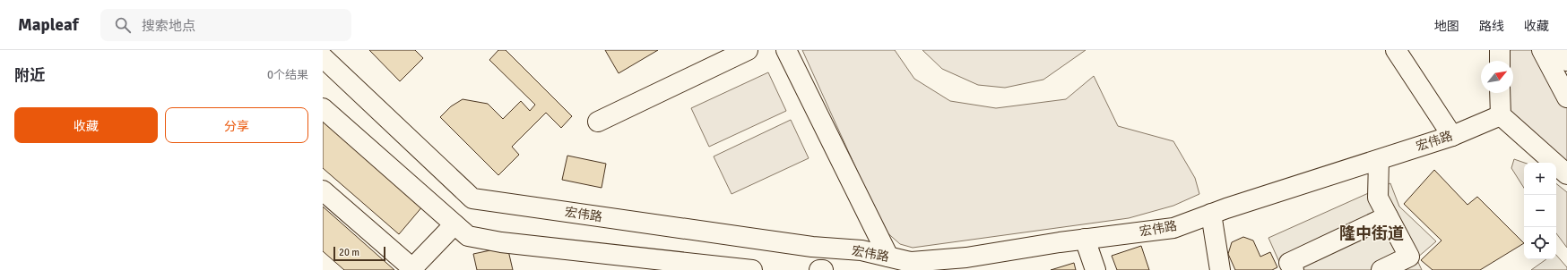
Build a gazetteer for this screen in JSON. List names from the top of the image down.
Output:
{
  "streets": {
    "street": ["宏伟路"]
  },
  "districts": ["隆中街道"],
  "scale_bar": "20 m",
  "north": "top right",
  "page": {
    "header": "Mapleaf",
    "search": "搜索地点",
    "nav": ["地图", "路线", "收藏"],
    "heading": ["附近", "0个结果"],
    "buttons": ["收藏", "分享"],
    "map_buttons": ["+", "−"],
    "scale": "20 m"
  }
}
